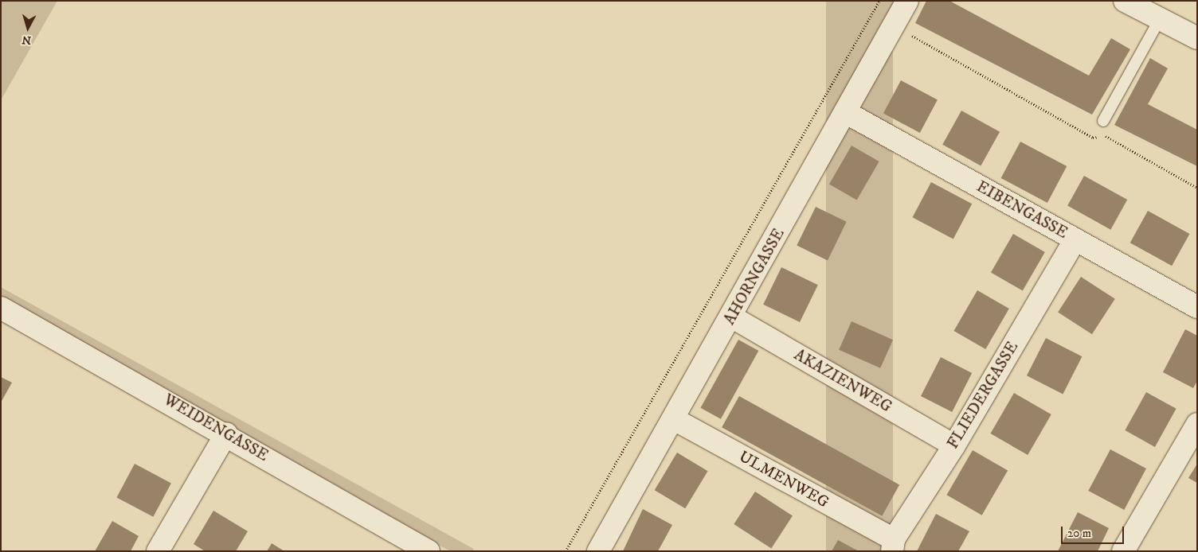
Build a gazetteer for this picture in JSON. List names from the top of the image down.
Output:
{
  "streets": {
    "street": [
      "EIBENGASSE",
      "AHORNGASSE",
      "AKAZIENWEG",
      "FLIEDERGASSE",
      "WEIDENGASSE",
      "ULMENWEG"
    ]
  },
  "crossings": [
    ["EIBENGASSE", "AHORNGASSE"],
    ["EIBENGASSE", "FLIEDERGASSE"],
    ["AHORNGASSE", "AKAZIENWEG"],
    ["AHORNGASSE", "ULMENWEG"],
    ["AKAZIENWEG", "FLIEDERGASSE"],
    ["FLIEDERGASSE", "ULMENWEG"]
  ],
  "scale_bar": "20 m",
  "north": "bottom"
}
